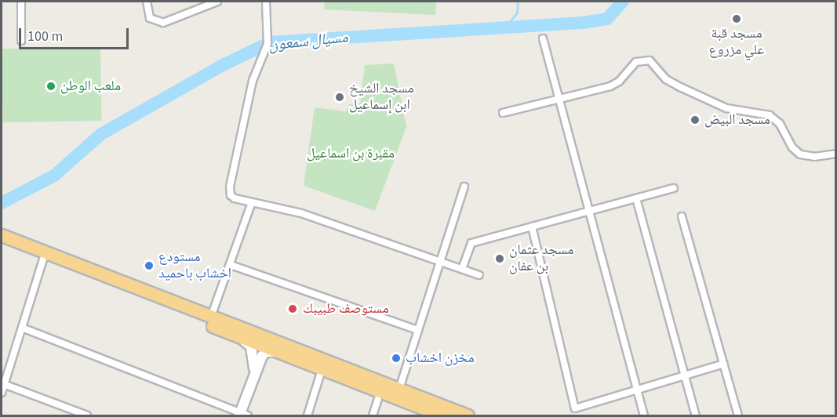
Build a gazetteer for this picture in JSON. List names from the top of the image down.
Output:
{
  "water": ["مسيال سمعون"],
  "parks": ["مقبرة بن اسماعيل"],
  "places": [
    "مسجد قبة علي مزروع",
    "ملعب الوطن",
    "مسجد الشيخ ابن إسماعيل",
    "مسجد البيض",
    "مسجد عثمان بن عفان",
    "مستودع اخشاب باحميد",
    "مستوصف طبيبك",
    "مخزن اخشاب"
  ],
  "scale_bar": "100 m"
}
